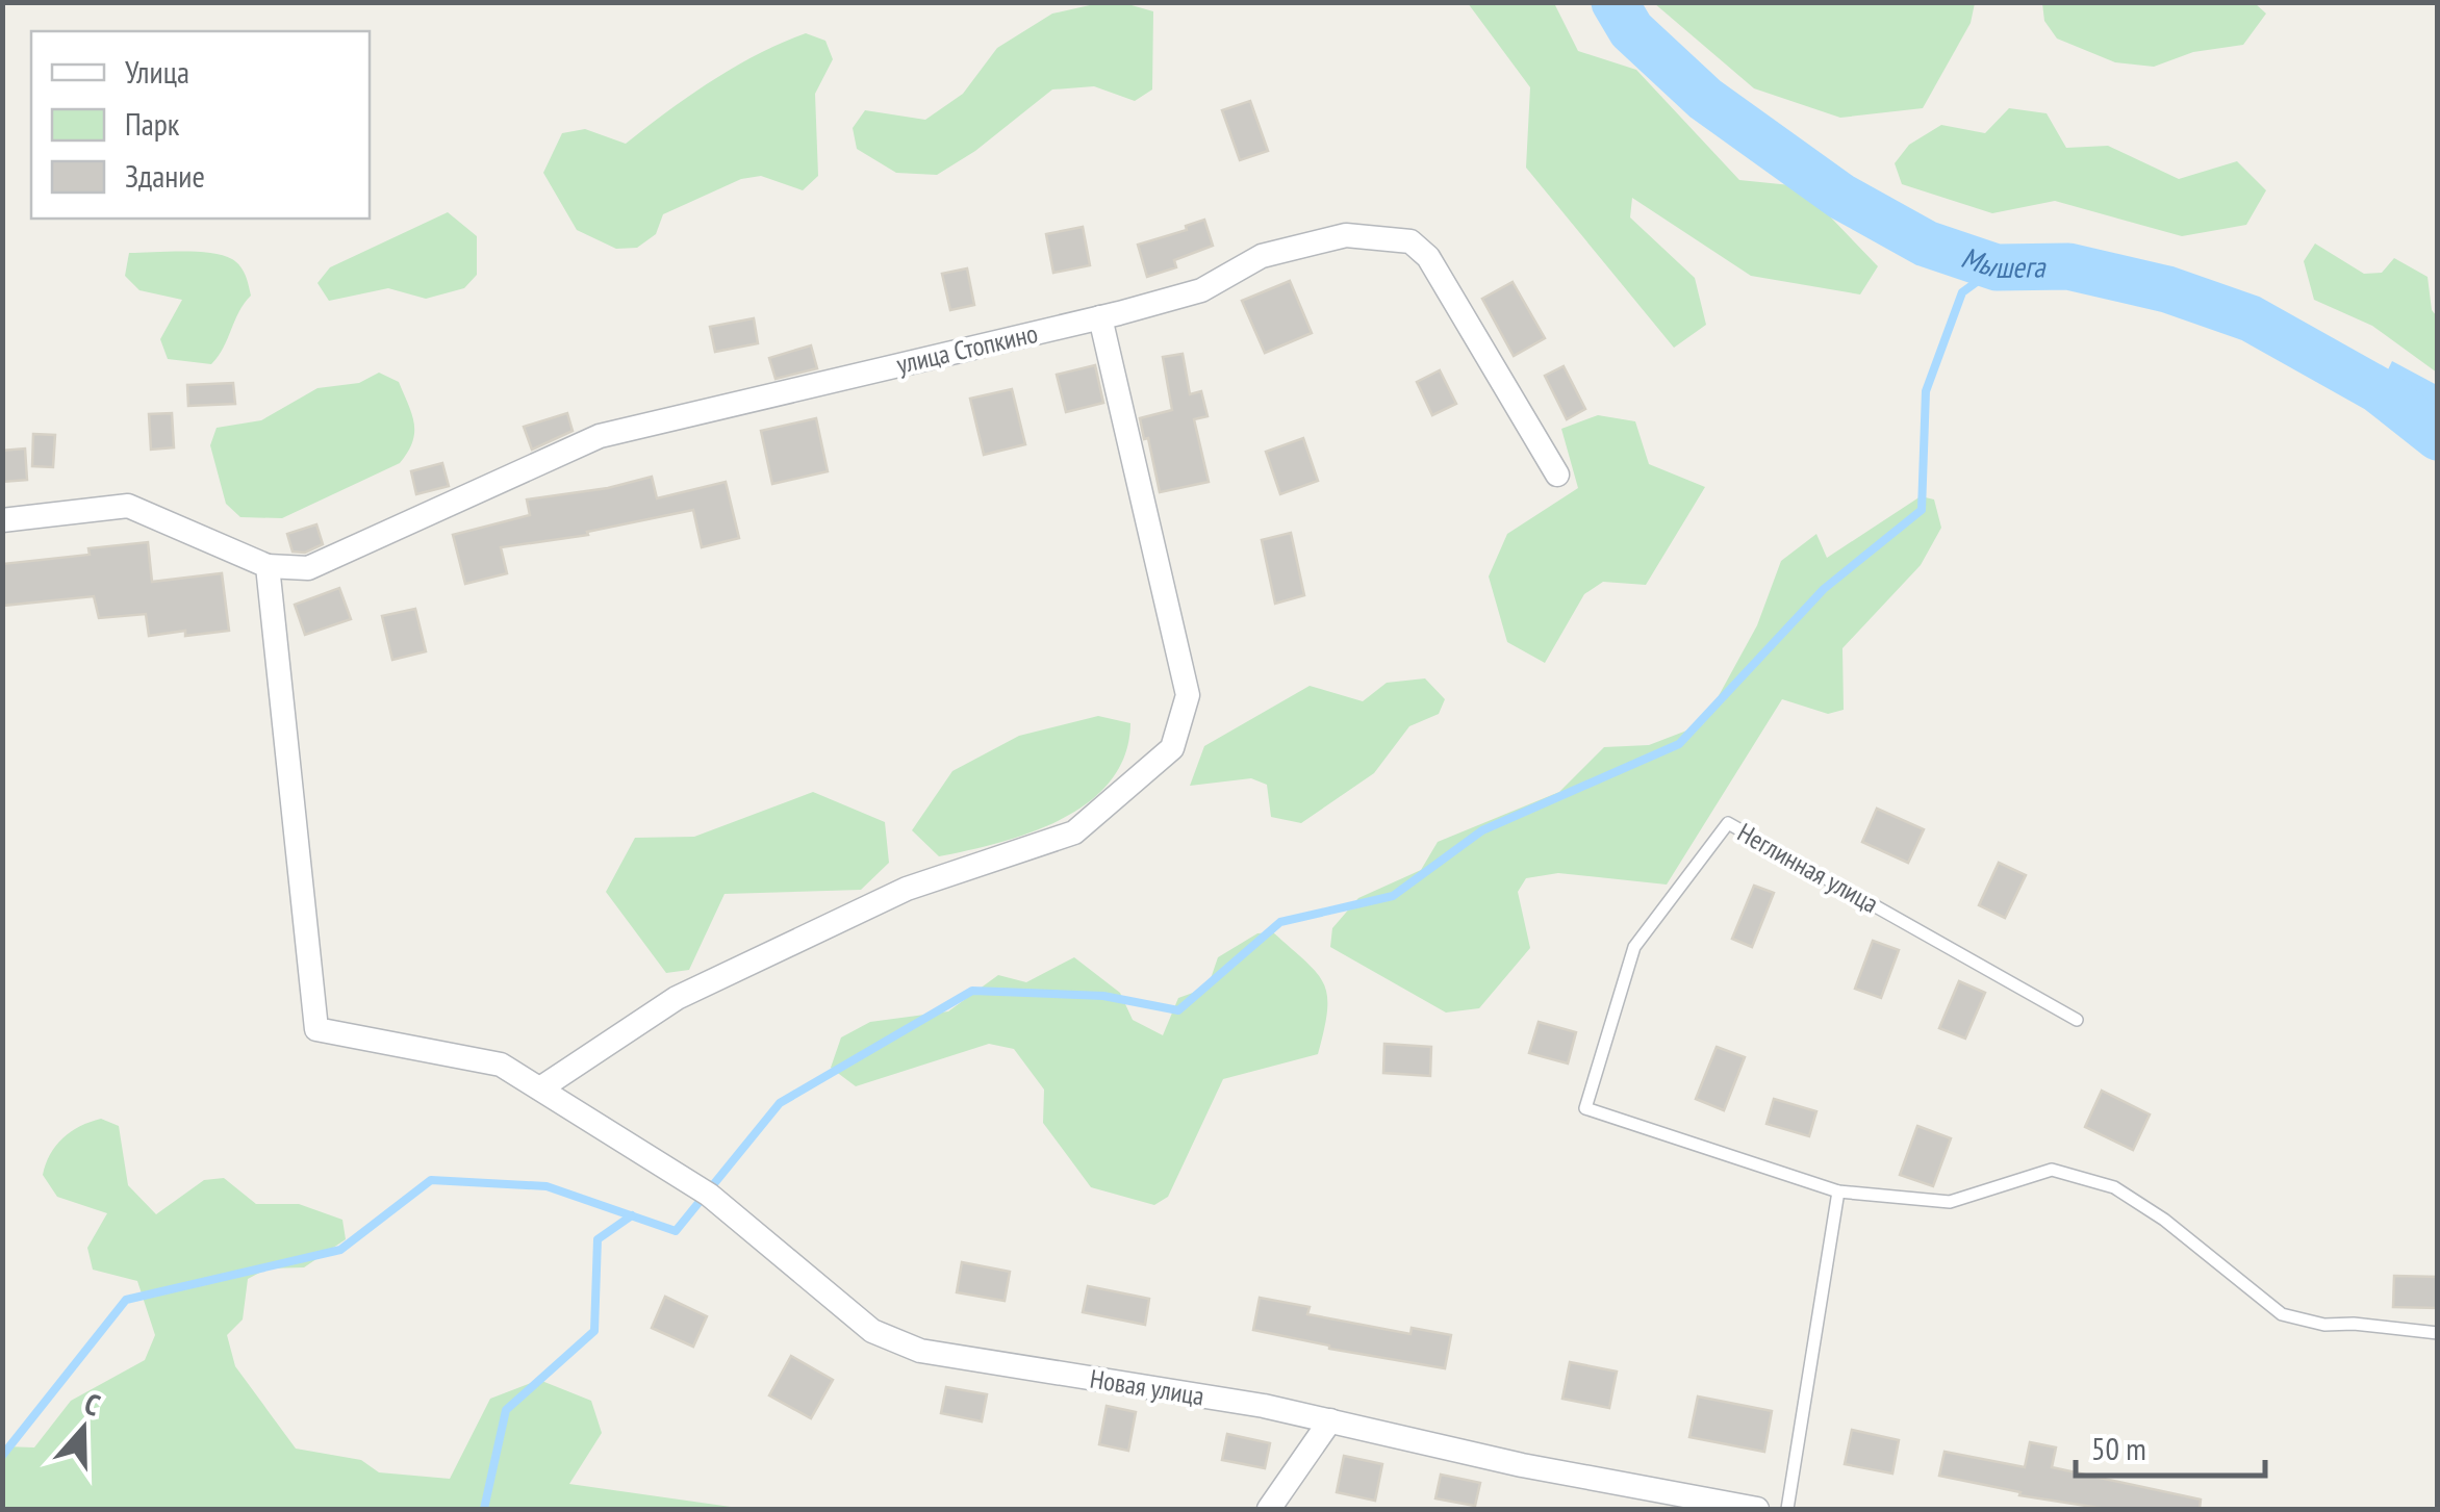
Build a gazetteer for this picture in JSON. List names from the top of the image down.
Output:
{
  "streets": {
    "street": ["улица Стопкино", "Новая улица"],
    "lane": ["Неглинная улица"]
  },
  "crossings": [
    ["улица Стопкино", "Новая улица"]
  ],
  "water": ["Мышега"],
  "legend": ["Улица", "Парк", "Здание"],
  "scale_bar": "50 m",
  "north": "top"
}
